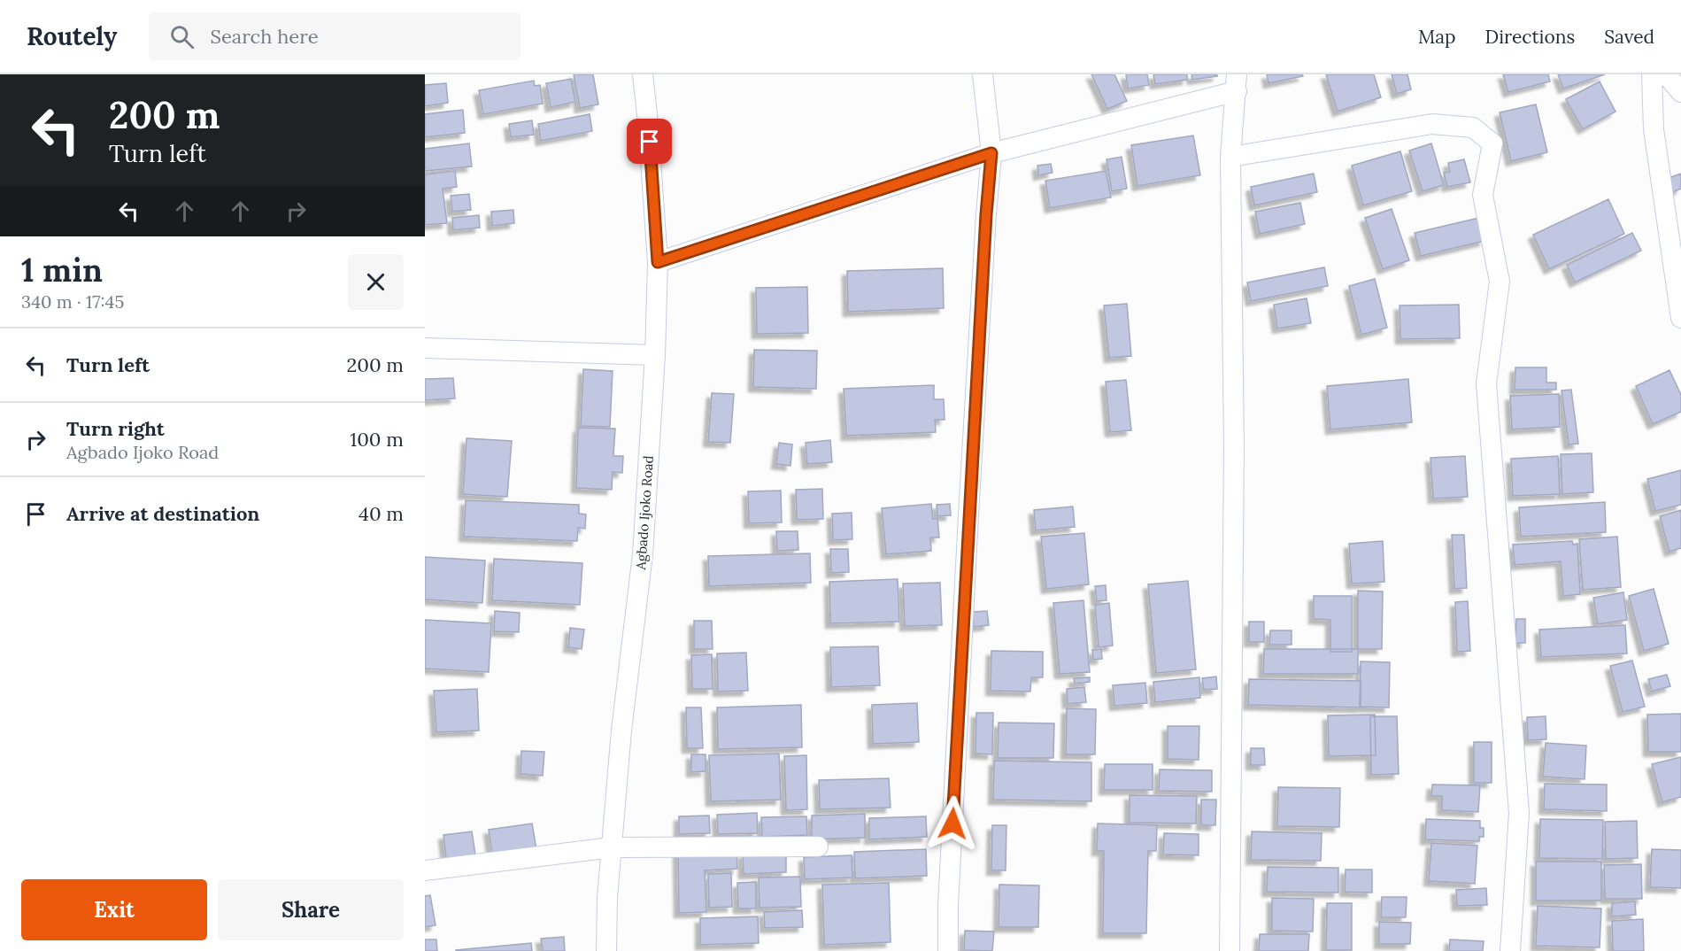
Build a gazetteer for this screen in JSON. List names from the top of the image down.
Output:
{
  "streets": {
    "street": ["Agbado Ijoko Road"]
  },
  "page": {
    "header": "Routely",
    "search": "Search here",
    "nav": ["Map", "Directions", "Saved"],
    "turn": ["200 m", "Turn left"],
    "heading": ["1 min", "340 m · 17:45"],
    "list": [
      {
        "name": "Turn left",
        "value": "200 m"
      },
      {
        "name": "Turn right",
        "note": "Agbado Ijoko Road",
        "value": "100 m"
      },
      {
        "name": "Arrive at destination",
        "value": "40 m"
      }
    ],
    "buttons": ["Exit", "Share"]
  }
}
